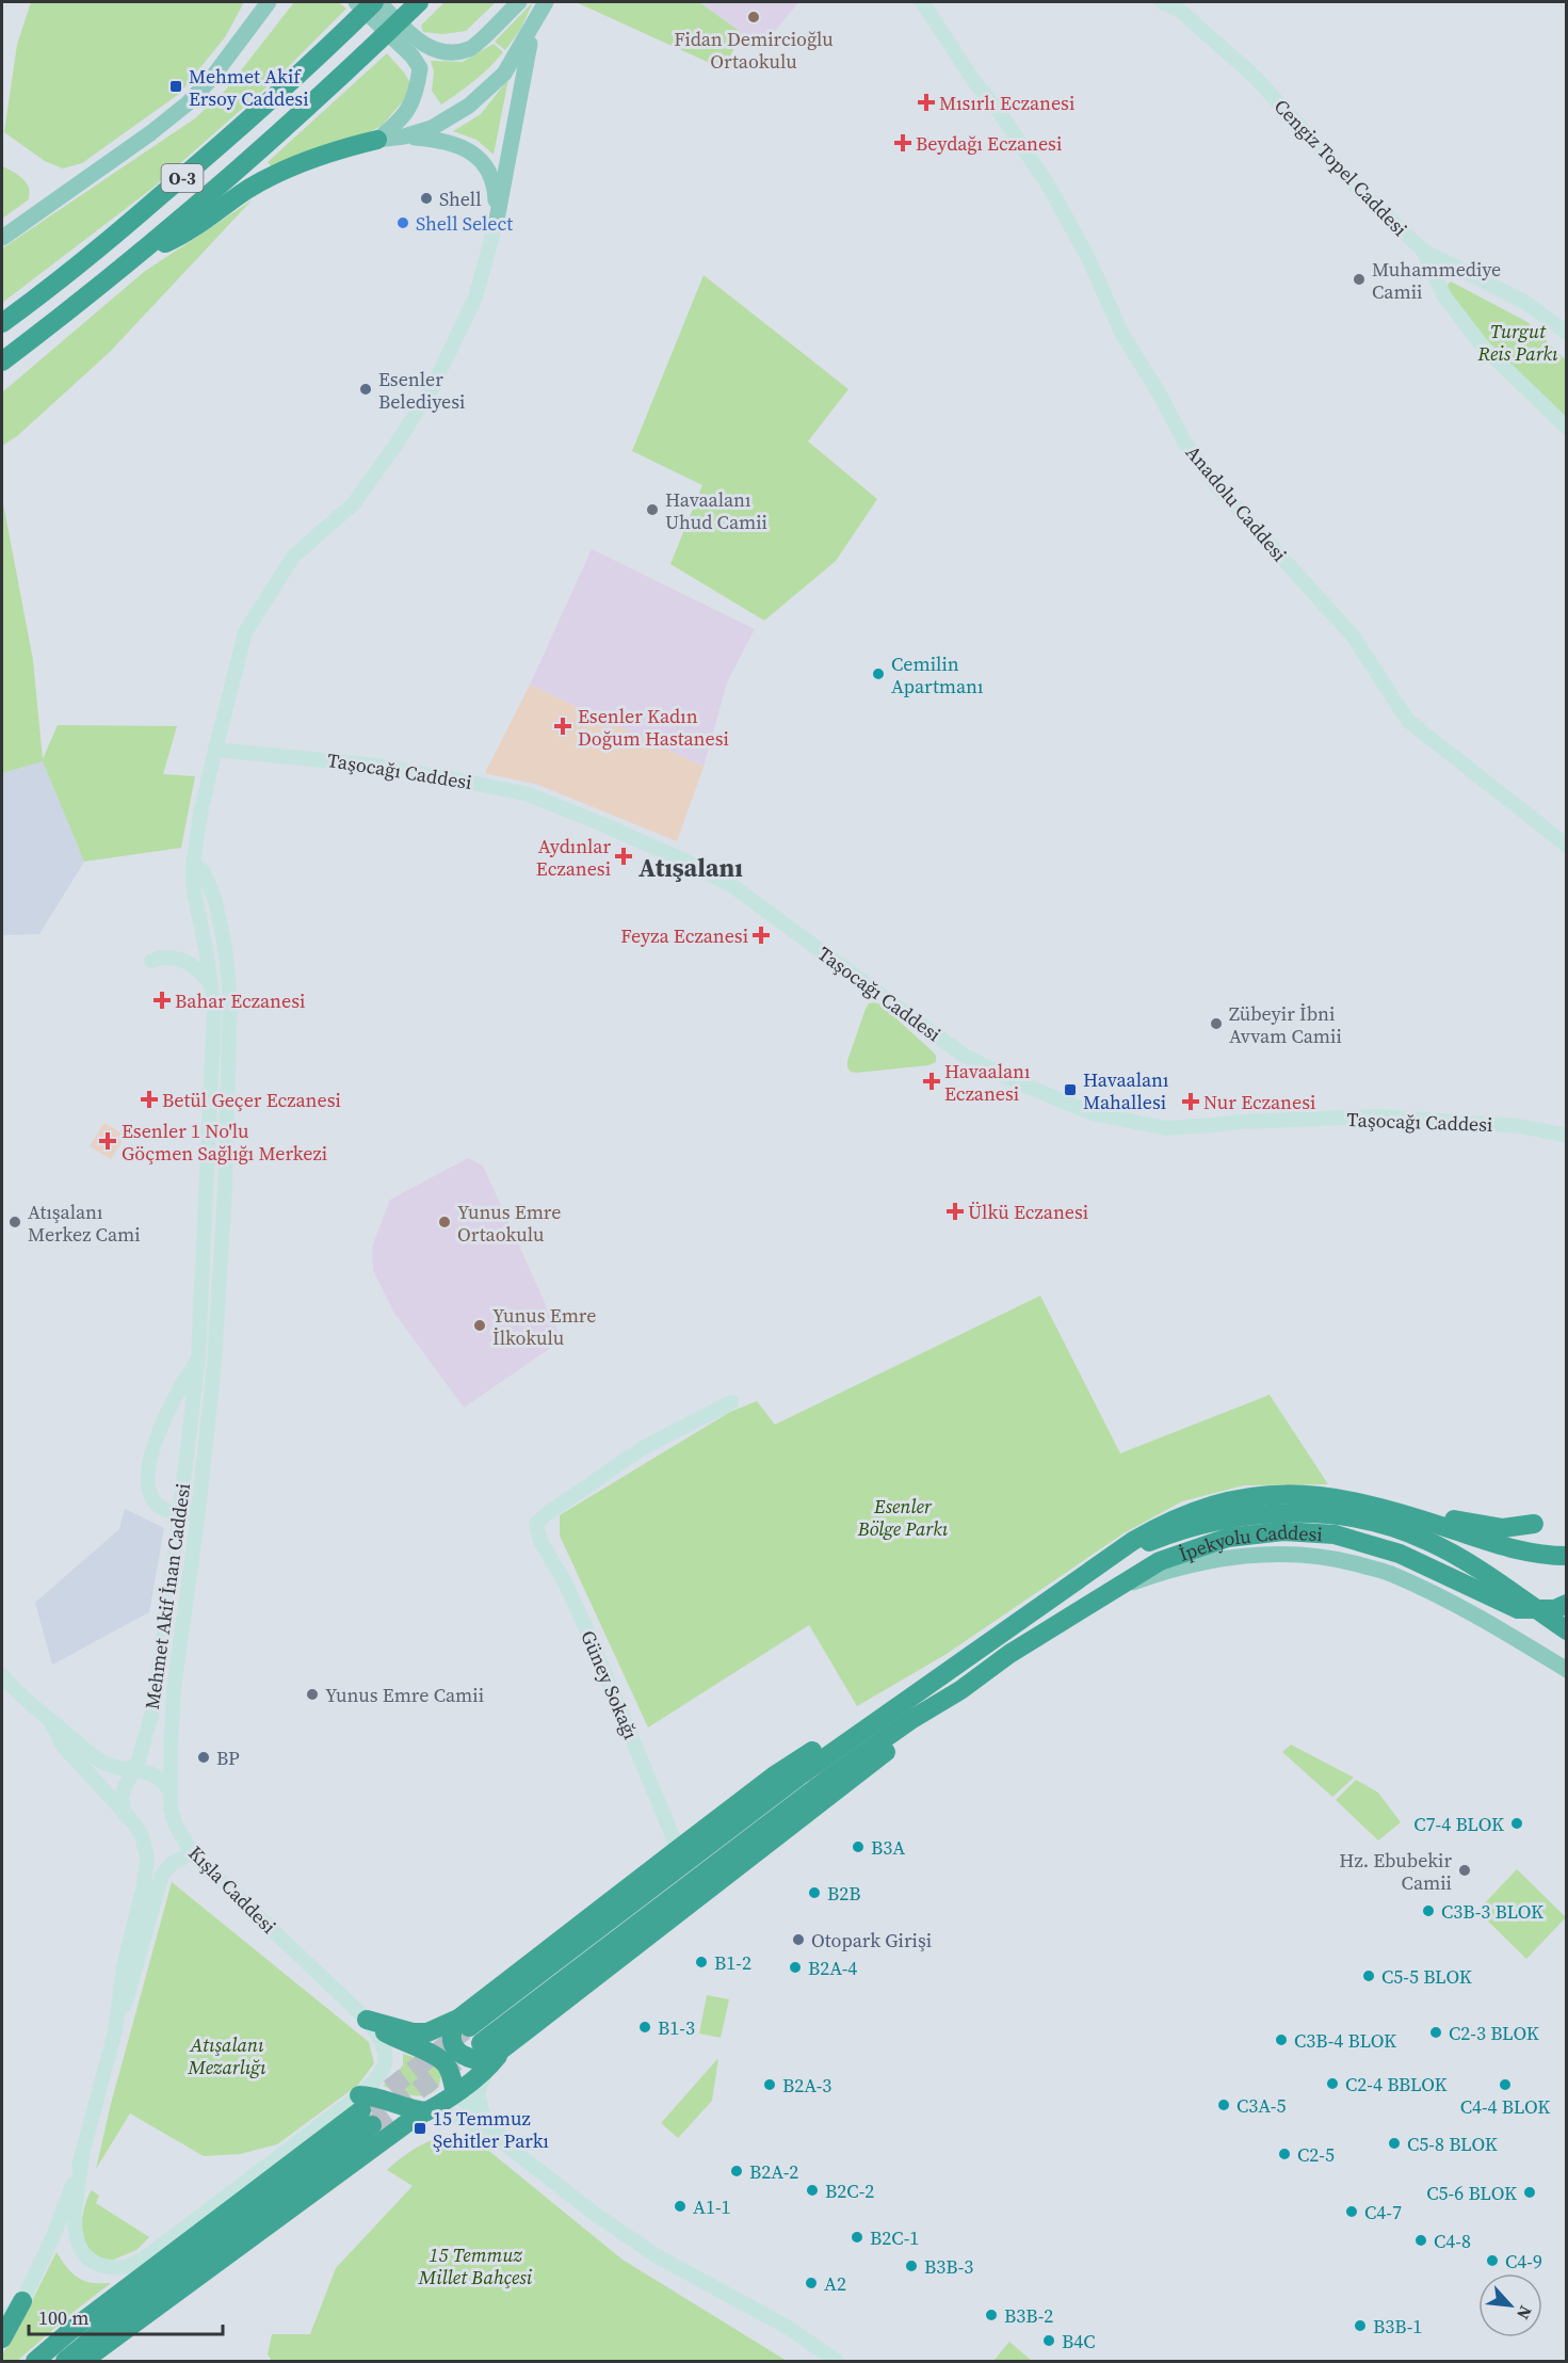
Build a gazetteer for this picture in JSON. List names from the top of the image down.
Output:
{
  "streets": {
    "highway": ["O-3", "İpekyolu Caddesi"],
    "main road": [
      "Cengiz Topel Caddesi",
      "Anadolu Caddesi",
      "Taşocağı Caddesi",
      "Mehmet Akif İnan Caddesi",
      "Güney Sokağı",
      "Kışla Caddesi"
    ]
  },
  "crossings": [
    ["Taşocağı Caddesi", "Mehmet Akif İnan Caddesi"],
    ["Mehmet Akif İnan Caddesi", "Kışla Caddesi"]
  ],
  "districts": ["Atışalanı"],
  "parks": [
    "Turgut Reis Parkı",
    "Esenler Bölge Parkı",
    "Atışalanı Mezarlığı",
    "15 Temmuz Millet Bahçesi"
  ],
  "places": {
    "other": [
      "Fidan Demircioğlu Ortaokulu",
      "Shell",
      "Shell Select",
      "Muhammediye Camii",
      "Esenler Belediyesi",
      "Havaalanı Uhud Camii",
      "Cemilin Apartmanı",
      "Zübeyir İbni Avvam Camii",
      "Atışalanı Merkez Cami",
      "Yunus Emre Ortaokulu",
      "Yunus Emre İlkokulu",
      "Yunus Emre Camii",
      "BP",
      "C7-4 BLOK",
      "B3A",
      "Hz. Ebubekir Camii",
      "B2B",
      "C3B-3 BLOK",
      "Otopark Girişi",
      "B1-2",
      "B2A-4",
      "C5-5 BLOK",
      "B1-3",
      "C2-3 BLOK",
      "C3B-4 BLOK",
      "C2-4 BBLOK",
      "B2A-3",
      "C4-4 BLOK",
      "C3A-5",
      "C5-8 BLOK",
      "C2-5",
      "B2A-2",
      "B2C-2",
      "C5-6 BLOK",
      "A1-1",
      "C4-7",
      "B2C-1",
      "C4-8",
      "C4-9",
      "B3B-3",
      "A2",
      "B3B-2",
      "B3B-1",
      "B4C"
    ],
    "transit": ["Mehmet Akif Ersoy Caddesi", "Havaalanı Mahallesi", "15 Temmuz Şehitler Parkı"],
    "health": [
      "Mısırlı Eczanesi",
      "Beydağı Eczanesi",
      "Esenler Kadın Doğum Hastanesi",
      "Aydınlar Eczanesi",
      "Feyza Eczanesi",
      "Bahar Eczanesi",
      "Havaalanı Eczanesi",
      "Betül Geçer Eczanesi",
      "Nur Eczanesi",
      "Esenler 1 No'lu Göçmen Sağlığı Merkezi",
      "Ülkü Eczanesi"
    ]
  },
  "scale_bar": "100 m",
  "north": "bottom right"
}
